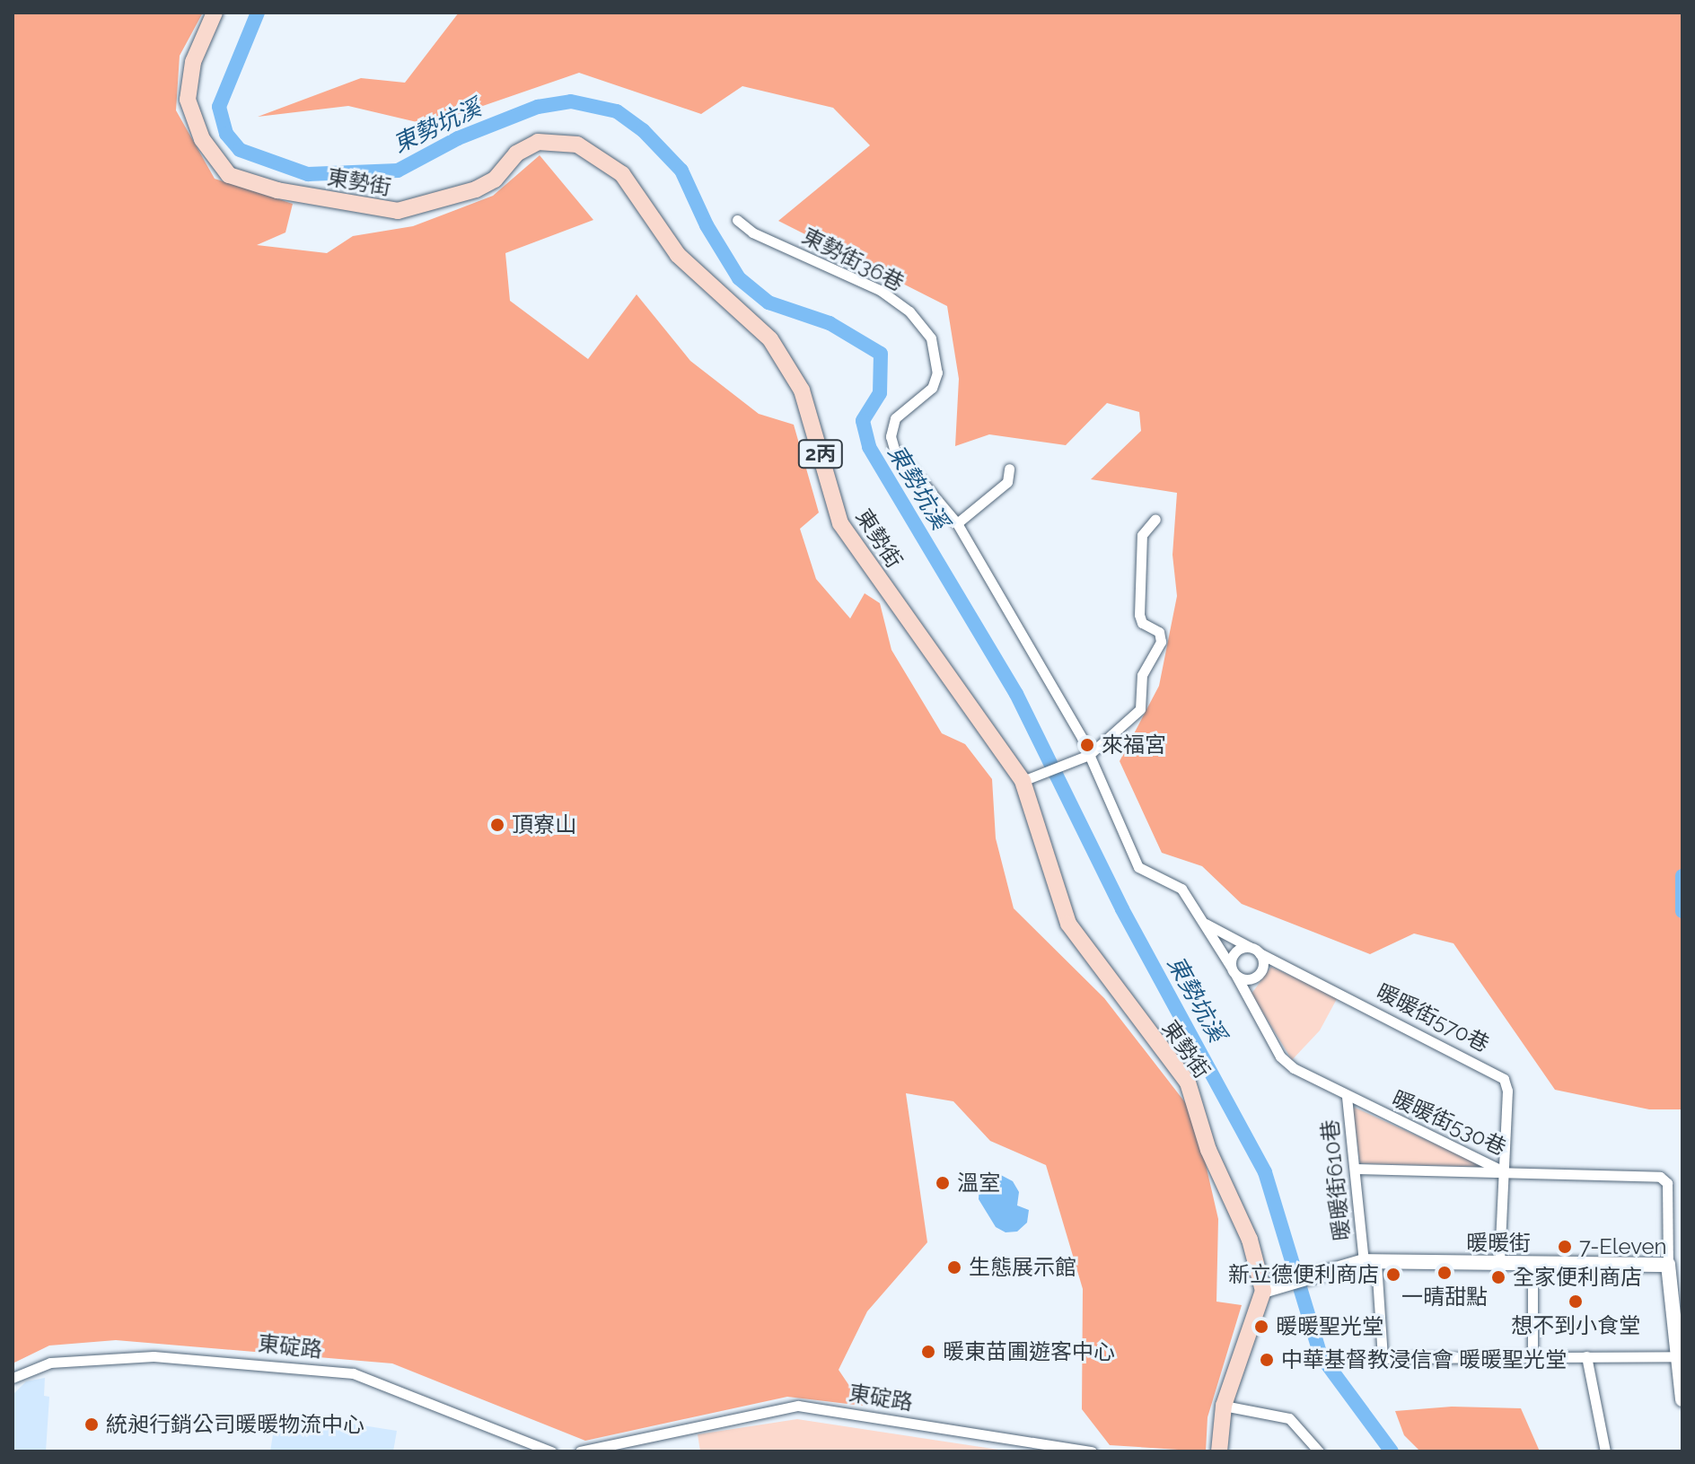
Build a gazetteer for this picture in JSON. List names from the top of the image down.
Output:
{
  "streets": {
    "main road": ["東勢街", "2丙"],
    "street": [
      "東勢街36巷",
      "暖暖街570巷",
      "暖暖街530巷",
      "暖暖街610巷",
      "暖暖街",
      "東碇路"
    ]
  },
  "crossings": [
    ["東勢街", "暖暖街"],
    ["暖暖街570巷", "暖暖街530巷"],
    ["暖暖街570巷", "暖暖街"],
    ["暖暖街530巷", "暖暖街610巷"],
    ["暖暖街530巷", "暖暖街"],
    ["暖暖街610巷", "暖暖街"]
  ],
  "water": ["東勢坑溪"],
  "places": [
    "來福宮",
    "頂寮山",
    "溫室",
    "7-Eleven",
    "生態展示館",
    "一晴甜點",
    "新立德便利商店",
    "全家便利商店",
    "想不到小食堂",
    "暖暖聖光堂",
    "暖東苗圃遊客中心",
    "中華基督教浸信會 暖暖聖光堂",
    "統昶行銷公司暖暖物流中心"
  ]
}
